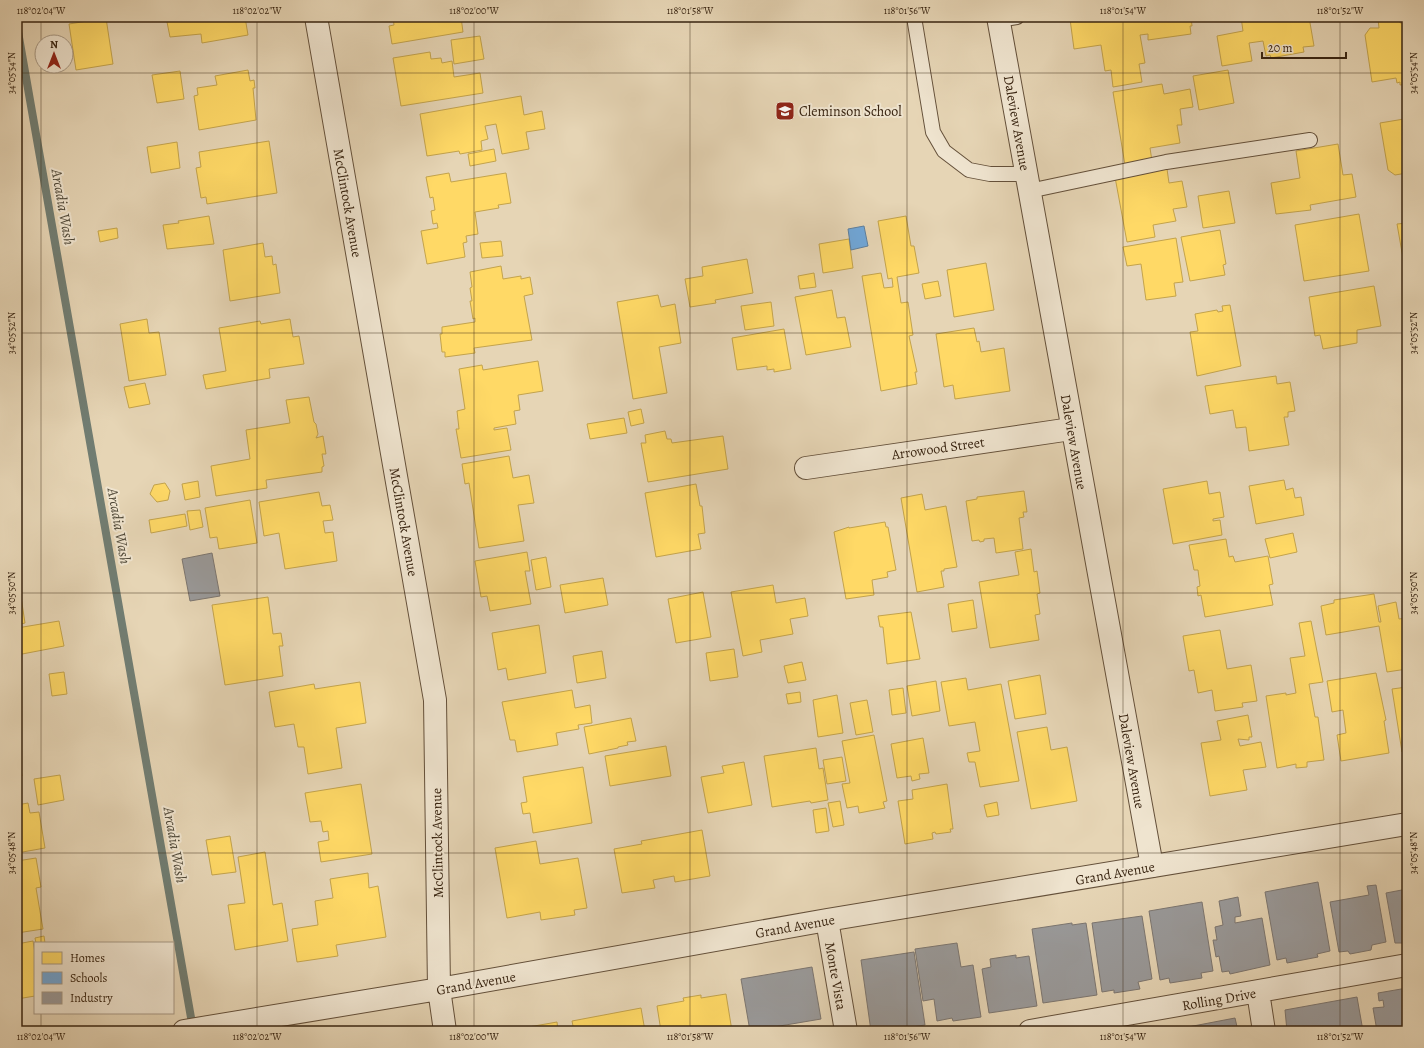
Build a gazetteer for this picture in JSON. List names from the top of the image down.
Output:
{
  "streets": {
    "street": [
      "Daleview Avenue",
      "McClintock Avenue",
      "Arrowood Street",
      "Grand Avenue",
      "Monte Vista",
      "Rolling Drive"
    ]
  },
  "crossings": [
    ["Daleview Avenue", "Arrowood Street"],
    ["Daleview Avenue", "Grand Avenue"],
    ["McClintock Avenue", "Grand Avenue"],
    ["Grand Avenue", "Monte Vista"]
  ],
  "water": ["Arcadia Wash"],
  "places": {
    "school or university": ["Cleminson School"]
  },
  "legend": ["Homes", "Schools", "Industry"],
  "scale_bar": "20 m",
  "north": "top",
  "coordinates": [
    "118°02'04\"W",
    "118°02'02\"W",
    "118°02'00\"W",
    "118°01'58\"W",
    "118°01'56\"W",
    "118°01'54\"W",
    "118°01'52\"W",
    "34°05'54\"N",
    "34°05'52\"N",
    "34°05'50\"N",
    "34°05'48\"N"
  ]
}
